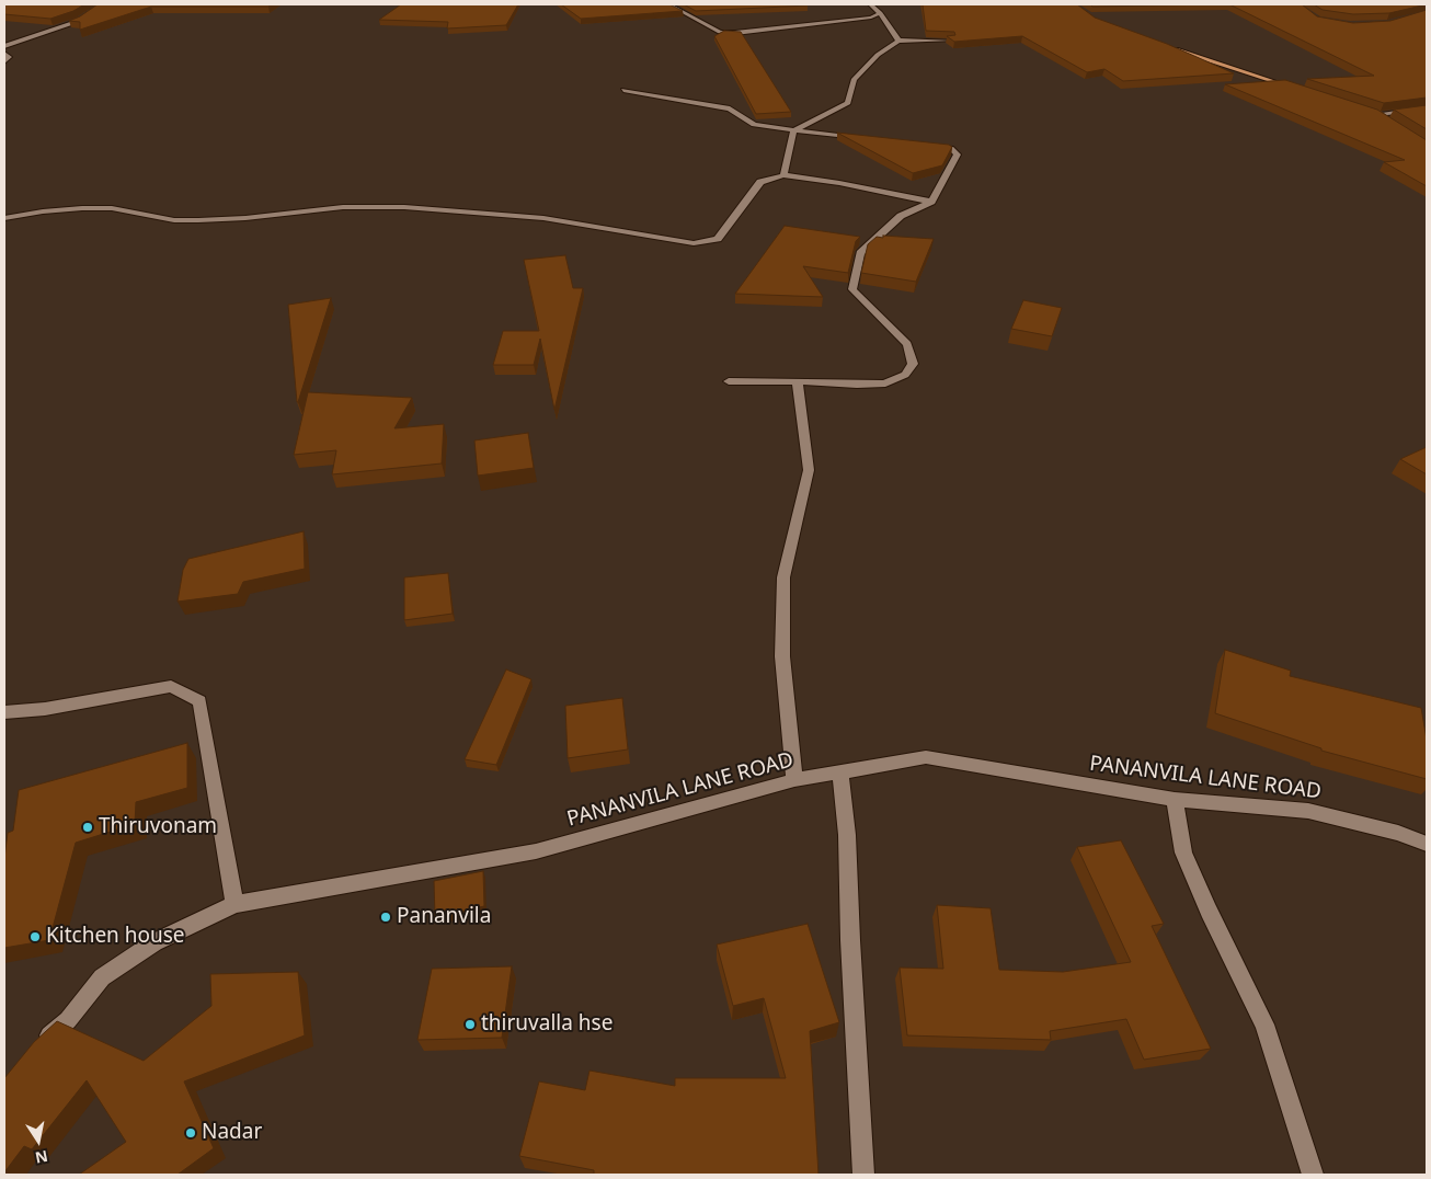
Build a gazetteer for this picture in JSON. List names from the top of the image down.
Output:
{
  "streets": {
    "street": ["PANANVILA LANE ROAD"]
  },
  "places": [
    "Thiruvonam",
    "Pananvila",
    "Kitchen house",
    "thiruvalla hse",
    "Nadar"
  ],
  "north": "bottom"
}
